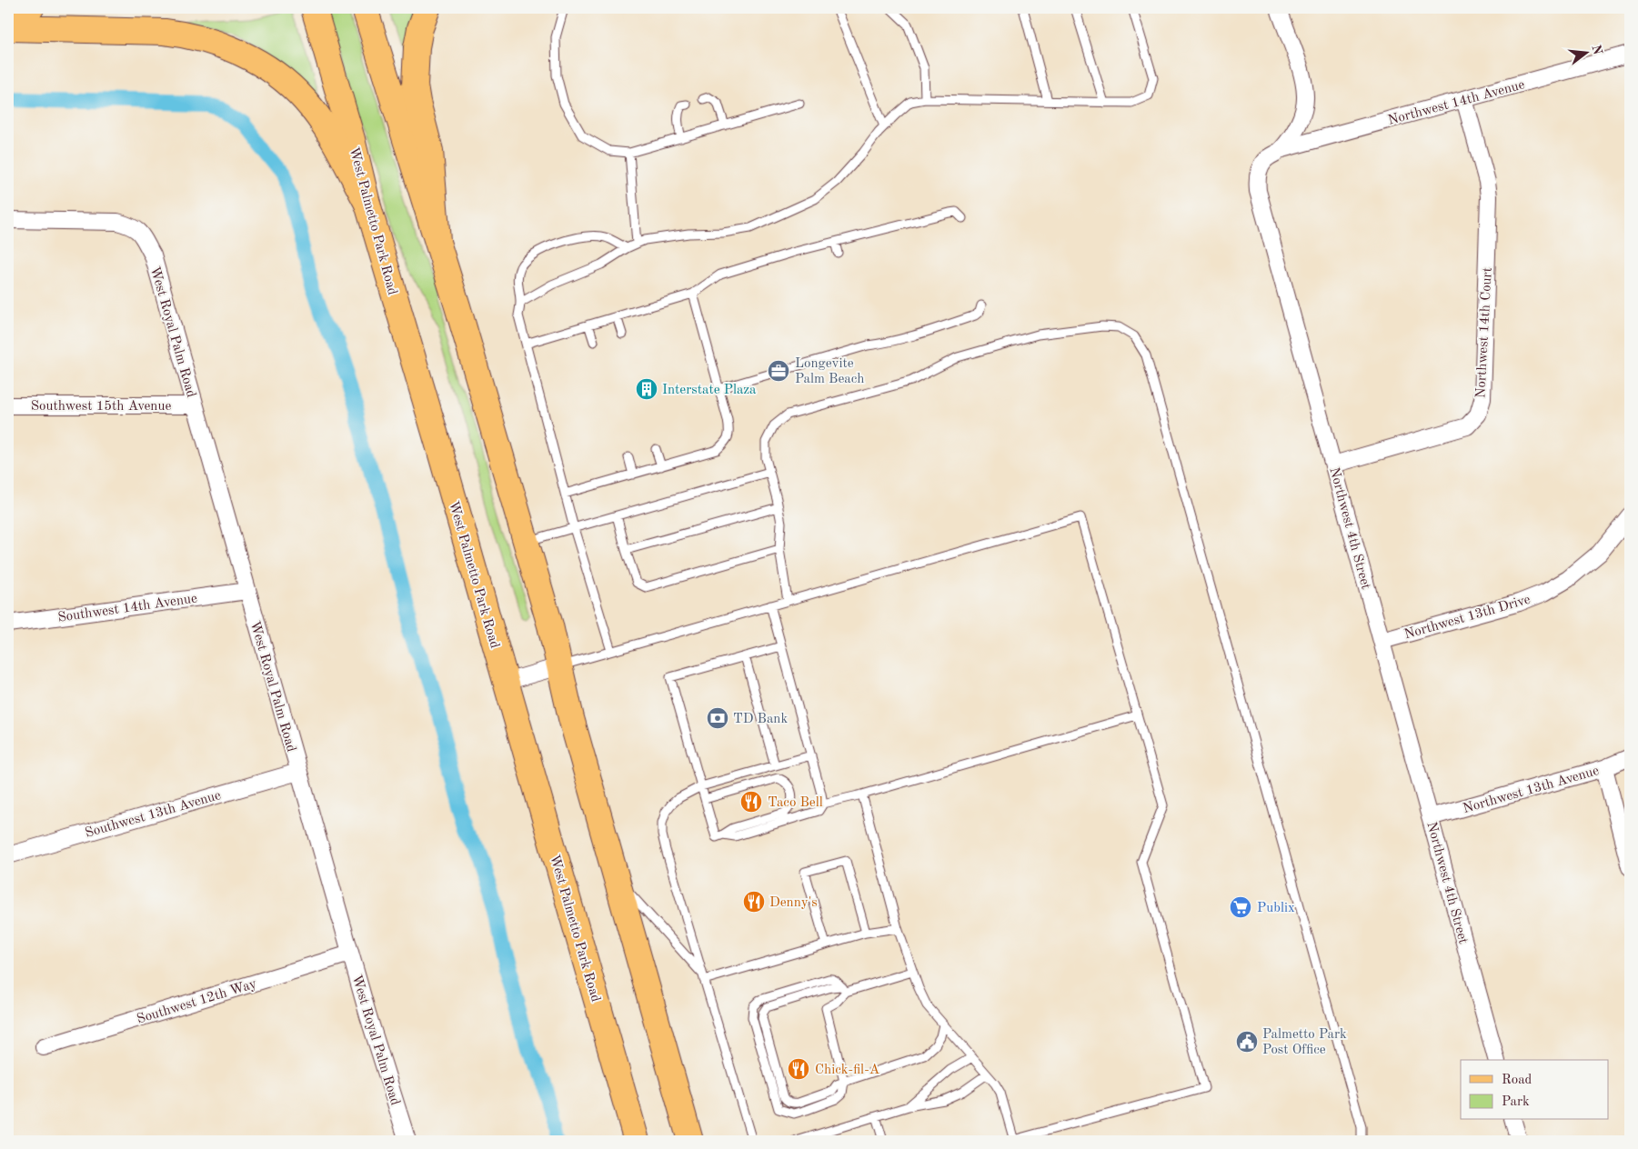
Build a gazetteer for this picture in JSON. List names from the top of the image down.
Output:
{
  "streets": {
    "main road": ["West Palmetto Park Road"],
    "street": [
      "Northwest 14th Avenue",
      "West Royal Palm Road",
      "Northwest 14th Court",
      "Southwest 15th Avenue",
      "Northwest 4th Street",
      "Southwest 14th Avenue",
      "Northwest 13th Drive",
      "Northwest 13th Avenue",
      "Southwest 13th Avenue",
      "Southwest 12th Way"
    ]
  },
  "crossings": [
    ["Northwest 14th Avenue", "Northwest 14th Court"],
    ["Northwest 14th Avenue", "Northwest 4th Street"],
    ["West Royal Palm Road", "Southwest 15th Avenue"],
    ["West Royal Palm Road", "Southwest 14th Avenue"],
    ["West Royal Palm Road", "Southwest 13th Avenue"],
    ["West Royal Palm Road", "Southwest 12th Way"],
    ["Northwest 14th Court", "Northwest 4th Street"],
    ["Northwest 4th Street", "Northwest 13th Drive"],
    ["Northwest 4th Street", "Northwest 13th Avenue"]
  ],
  "places": {
    "office": ["Longevite Palm Beach"],
    "building": ["Interstate Plaza"],
    "bank": ["TD Bank"],
    "restaurant": ["Taco Bell", "Denny's", "Chick-fil-A"],
    "supermarket": ["Publix"],
    "public building": ["Palmetto Park Post Office"]
  },
  "legend": ["Road", "Park"],
  "north": "right"
}
